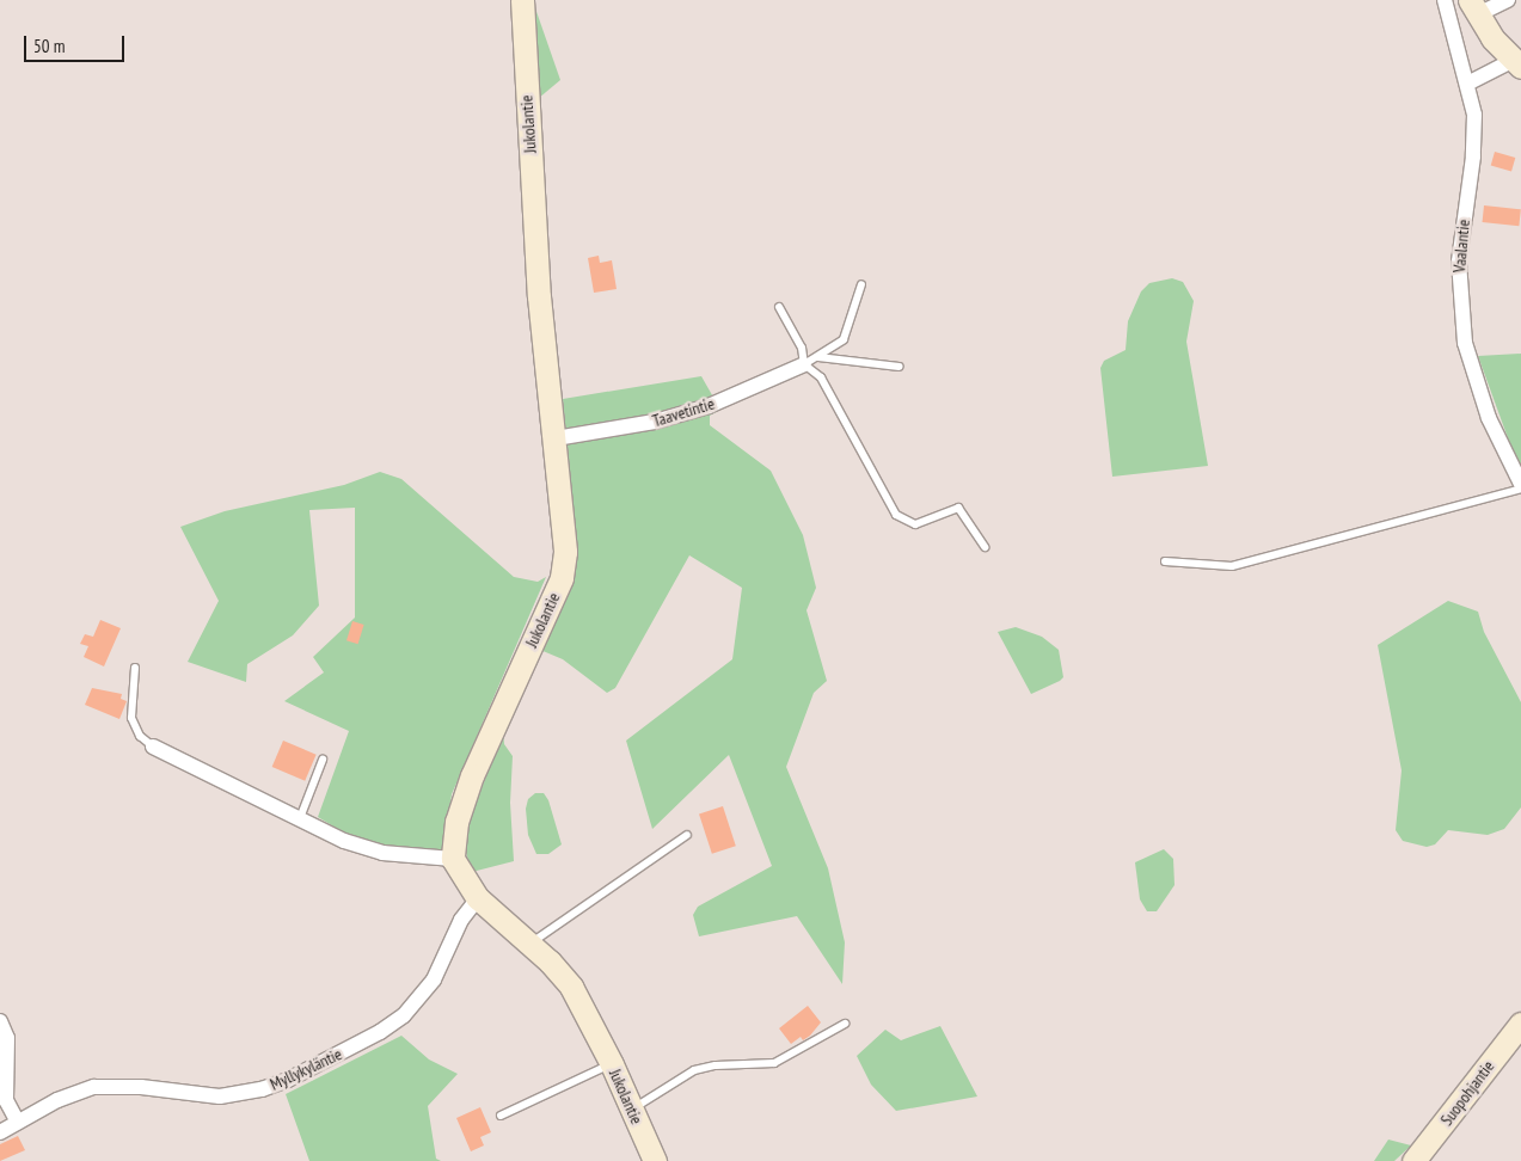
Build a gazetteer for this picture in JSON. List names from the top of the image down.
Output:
{
  "streets": {
    "street": [
      "Jukolantie",
      "Vaalantie",
      "Taavetintie",
      "Myllykyläntie",
      "Suopohjantie"
    ]
  },
  "crossings": [
    ["Jukolantie", "Taavetintie"],
    ["Jukolantie", "Myllykyläntie"]
  ],
  "scale_bar": "50 m"
}
